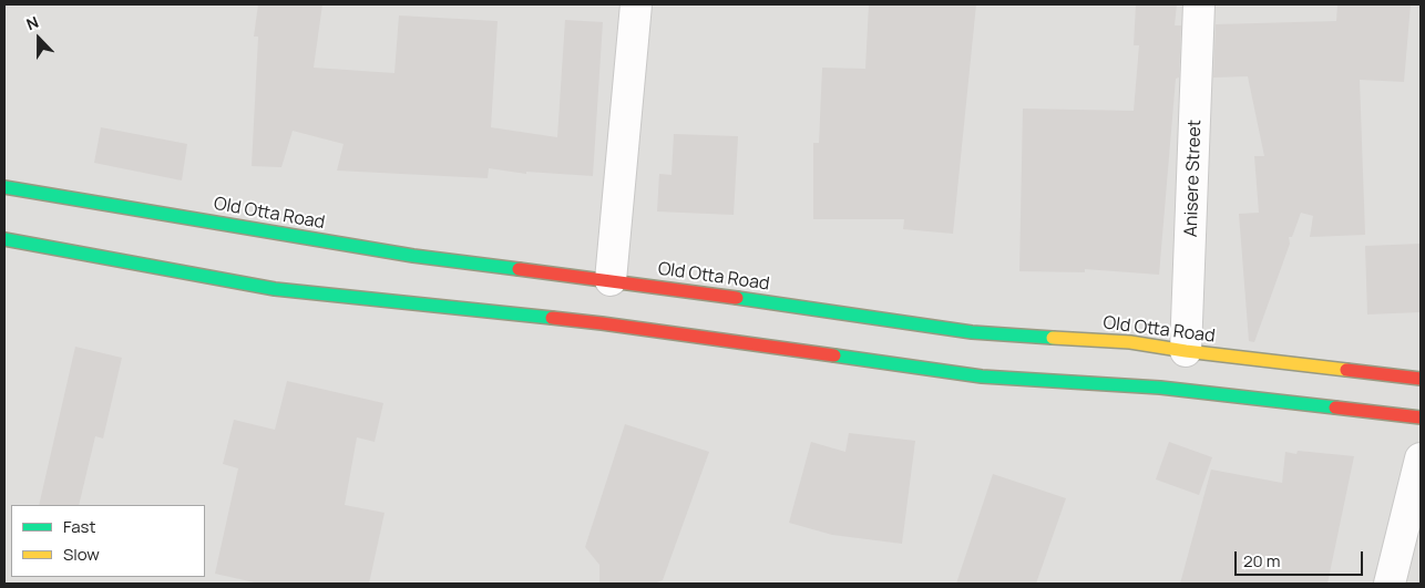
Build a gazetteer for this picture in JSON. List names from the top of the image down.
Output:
{
  "streets": {
    "street": ["Anisere Street", "Old Otta Road"]
  },
  "crossings": [
    ["Anisere Street", "Old Otta Road"]
  ],
  "legend": ["Fast", "Slow"],
  "scale_bar": "20 m",
  "north": "top"
}
